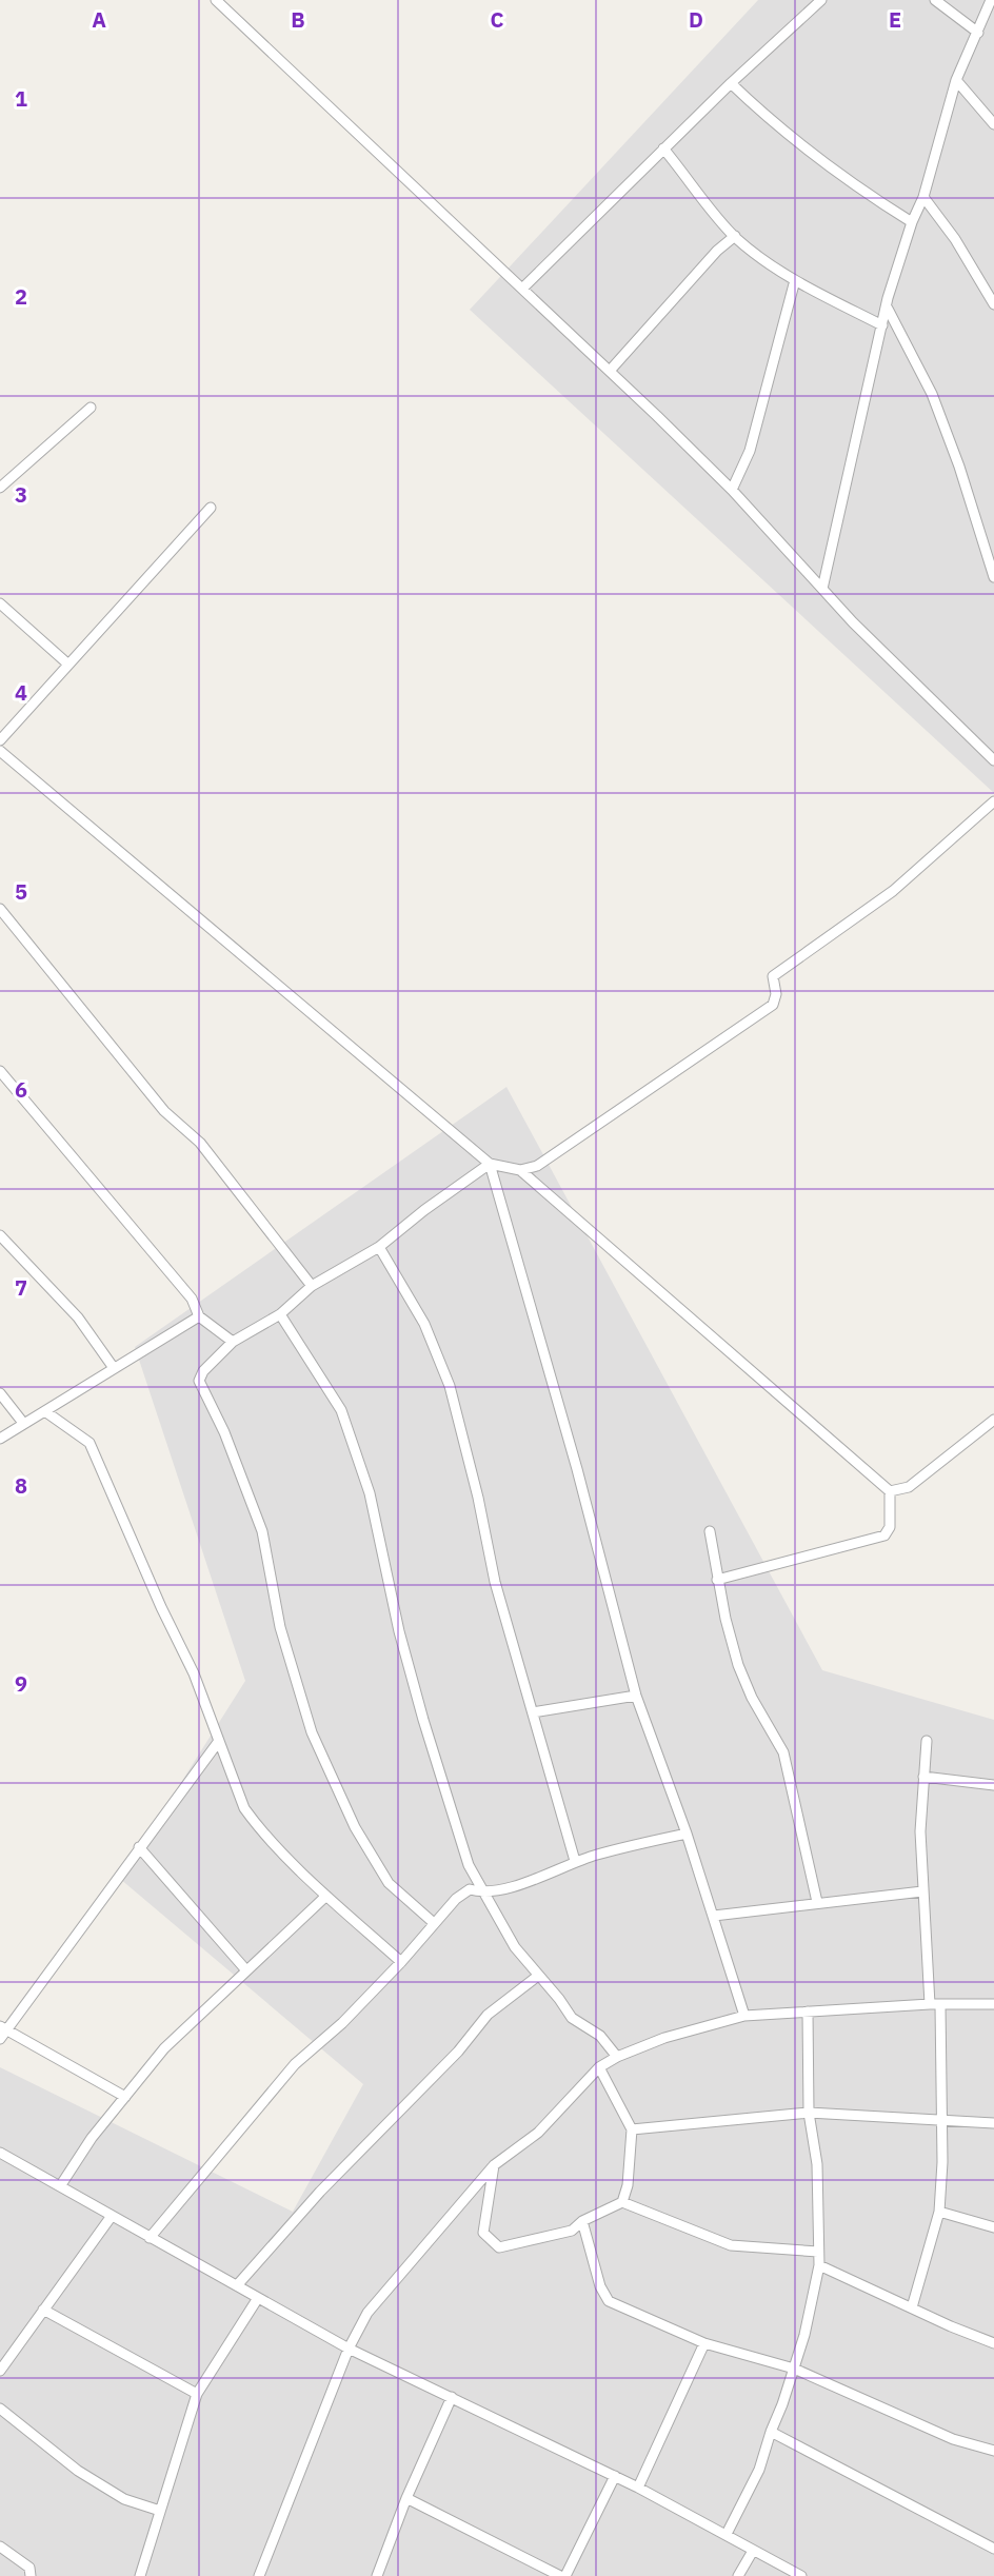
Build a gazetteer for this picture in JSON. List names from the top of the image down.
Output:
{
  "grid": {
    "columns": [
      "A",
      "B",
      "C",
      "D",
      "E"
    ],
    "rows": [
      "1",
      "2",
      "3",
      "4",
      "5",
      "6",
      "7",
      "8",
      "9"
    ]
  }
}
